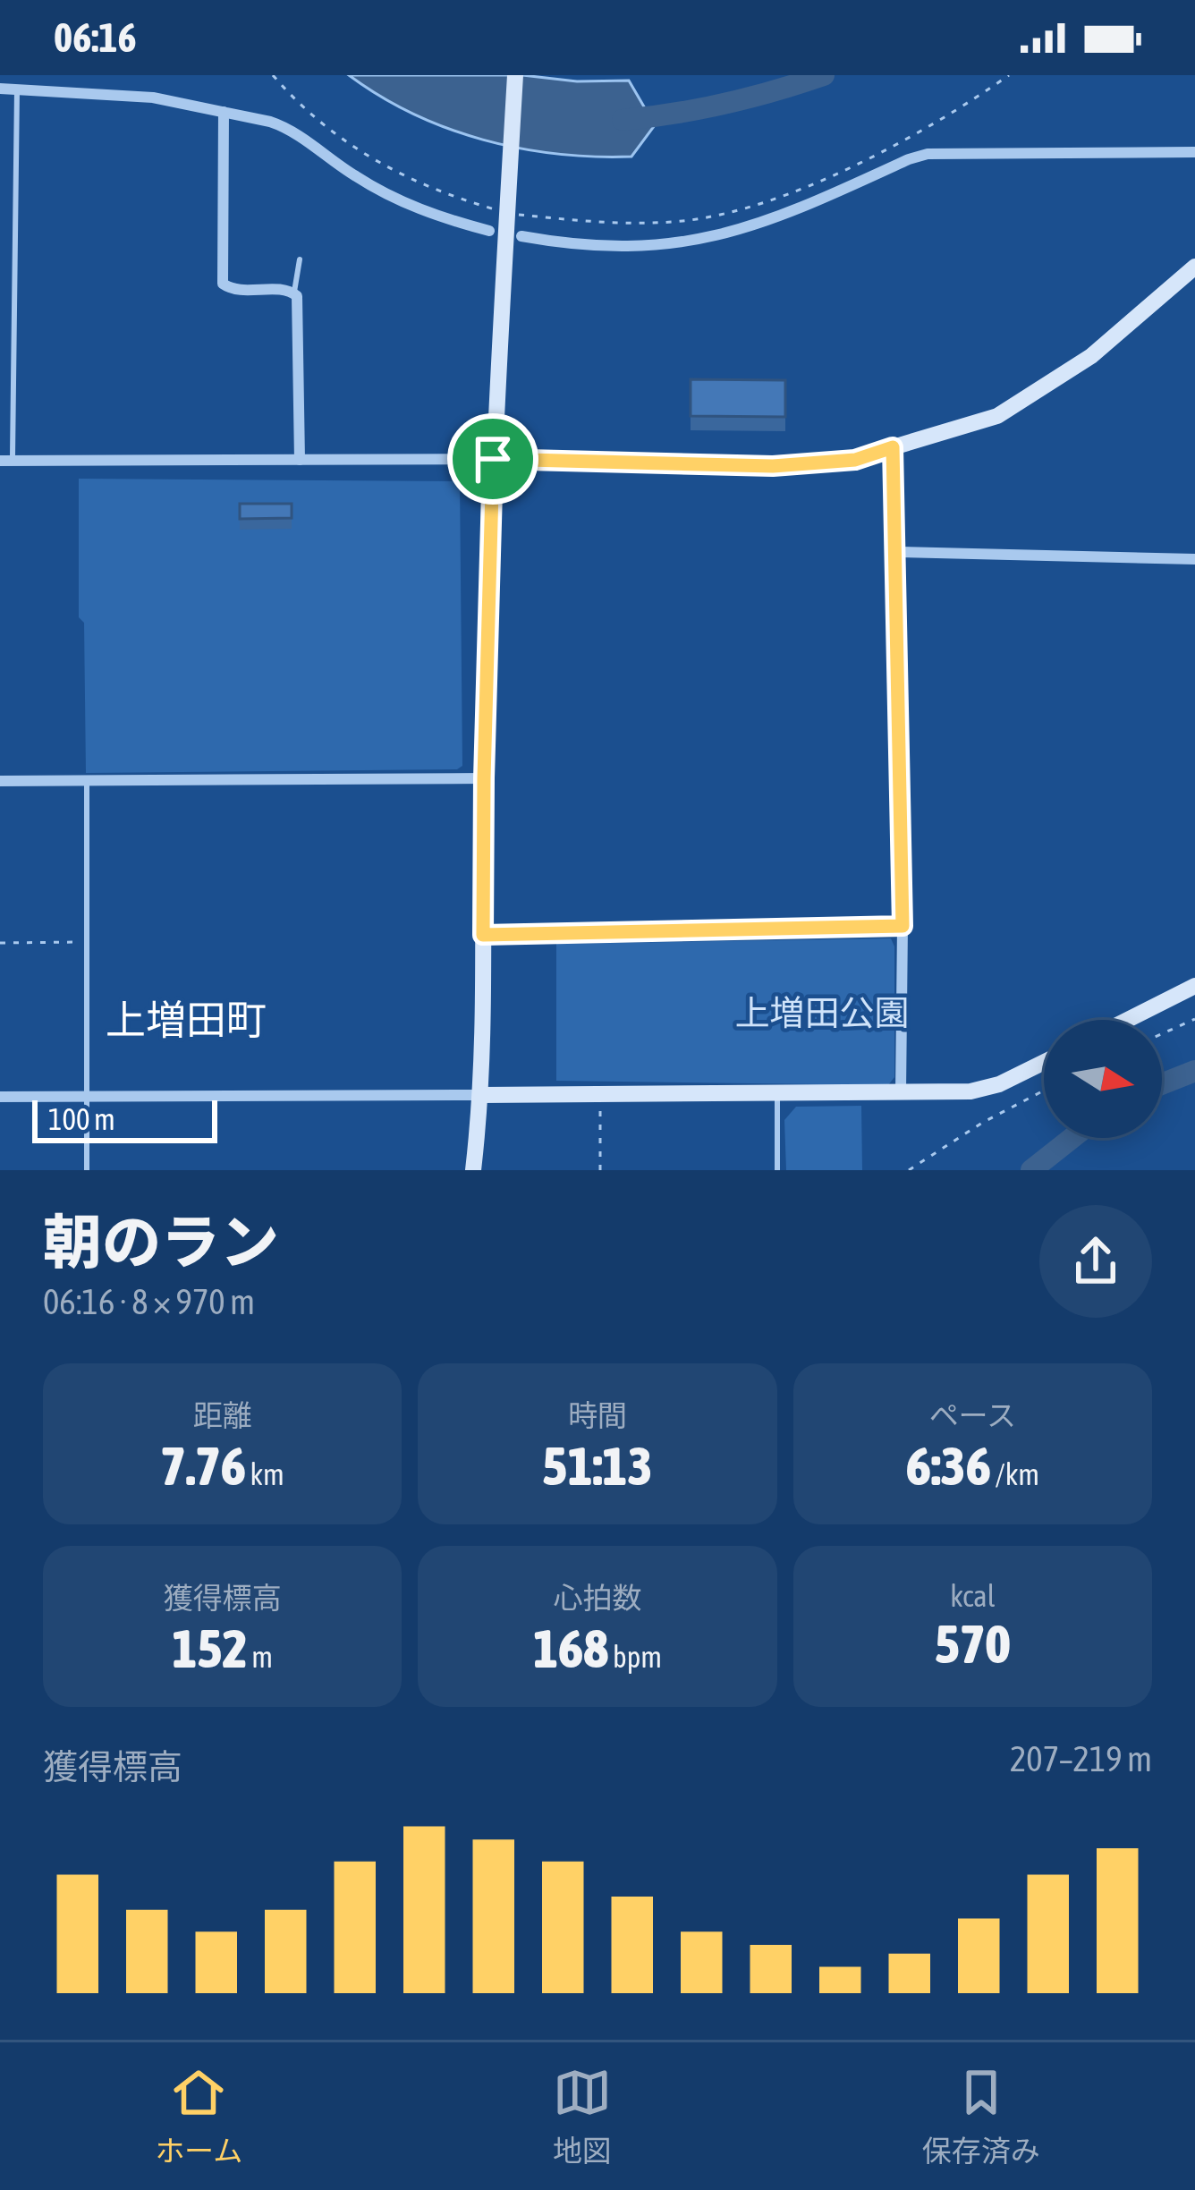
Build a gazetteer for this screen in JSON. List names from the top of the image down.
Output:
{
  "districts": ["上増田町"],
  "parks": ["上増田公園"],
  "scale_bar": "100 m",
  "north": "right",
  "page": {
    "status": "06:16",
    "scale": "100 m",
    "heading": ["朝のラン", "06:16 · 8 × 970 m"],
    "stats": [
      ["距離", "7.76 km"],
      ["時間", "51:13"],
      ["ペース", "6:36 /km"],
      ["獲得標高", "152 m"],
      ["心拍数", "168 bpm"],
      ["kcal", "570"]
    ],
    "chart": ["獲得標高", "207–219 m"],
    "tabs": ["ホーム", "地図", "保存済み"]
  }
}
